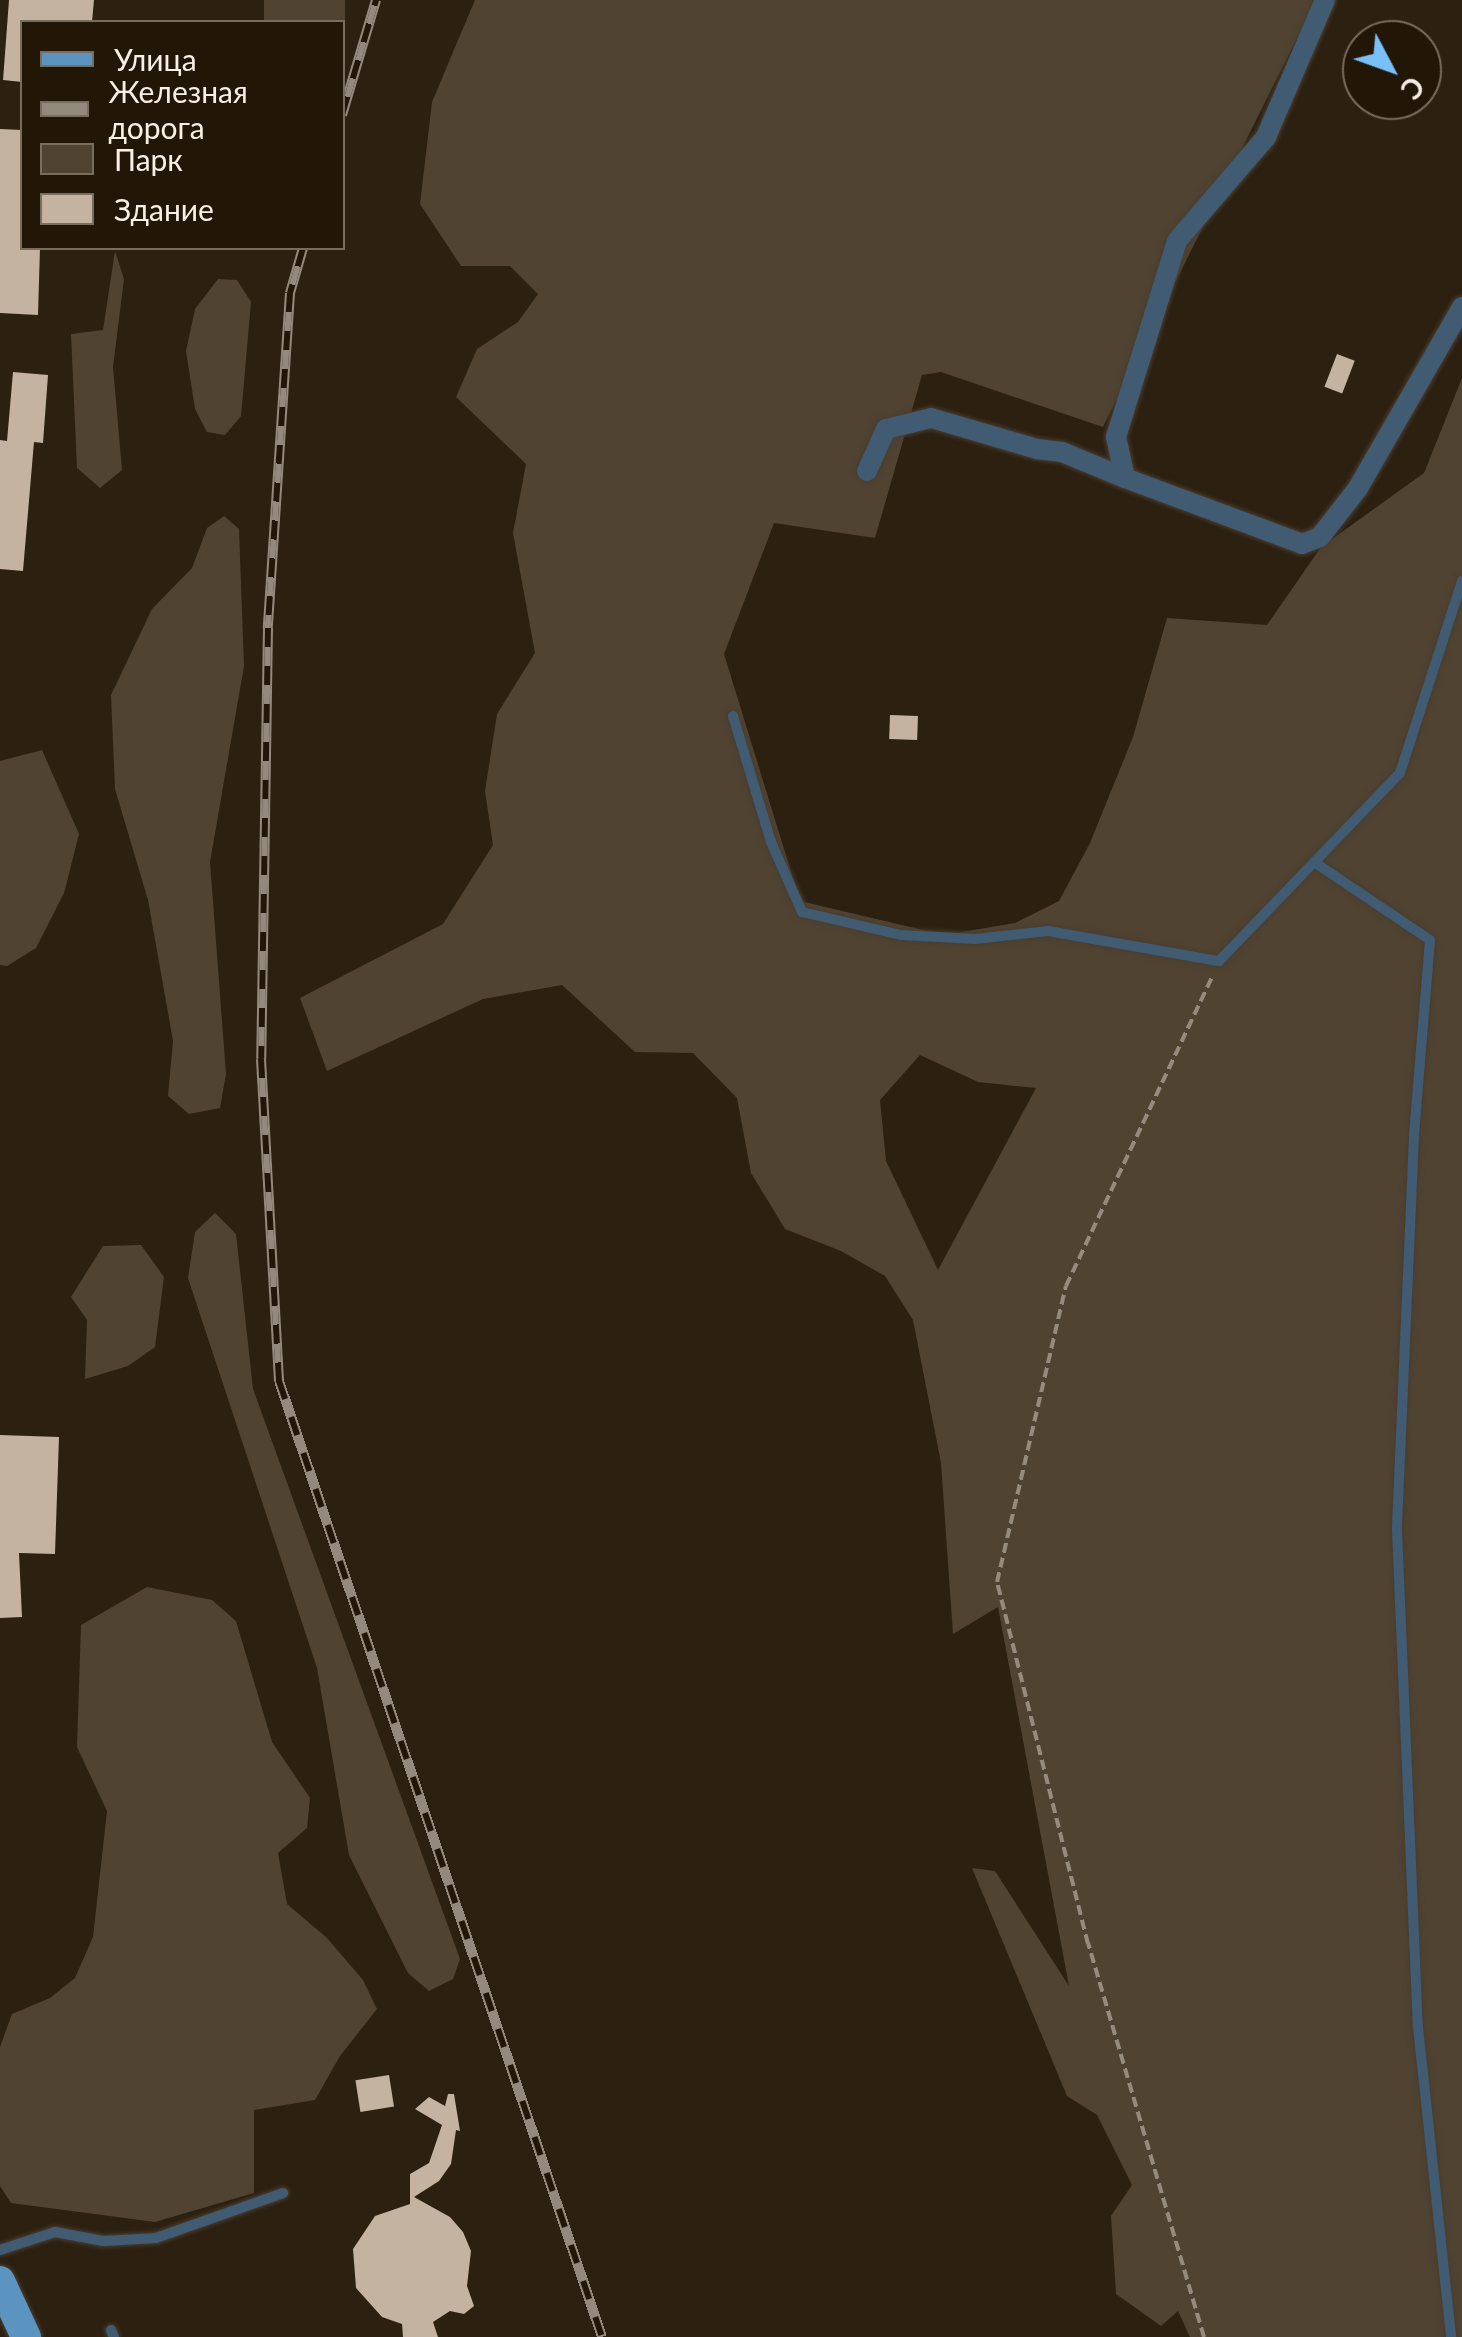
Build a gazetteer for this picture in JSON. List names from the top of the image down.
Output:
{
  "legend": [
    "Улица",
    "Железная дорога",
    "Парк",
    "Здание"
  ],
  "north": "bottom right"
}
